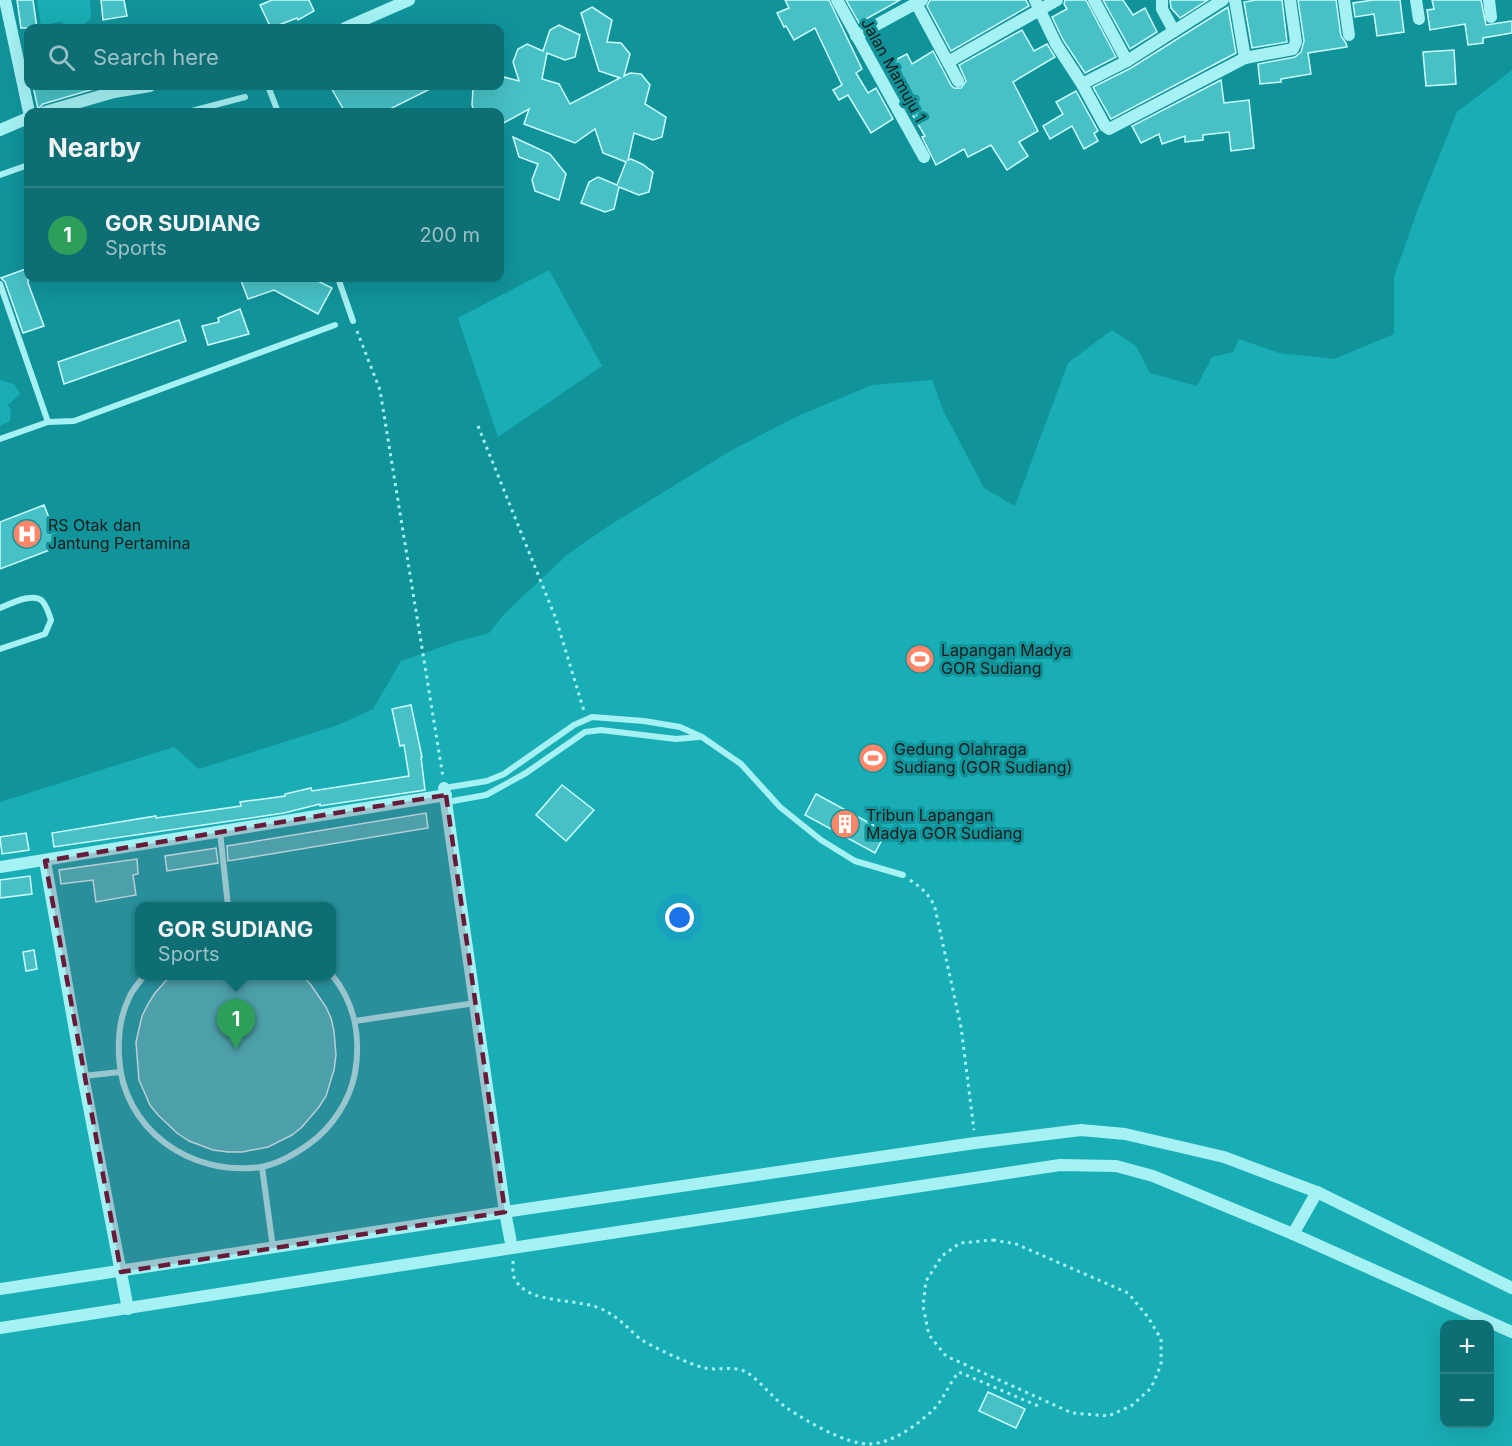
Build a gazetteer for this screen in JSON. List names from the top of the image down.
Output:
{
  "streets": {
    "street": ["Jalan Mamuju 1"]
  },
  "places": {
    "hospital": ["RS Otak dan Jantung Pertamina"],
    "sports": ["Lapangan Madya GOR Sudiang", "Gedung Olahraga Sudiang (GOR Sudiang)"],
    "building": ["Tribun Lapangan Madya GOR Sudiang"]
  },
  "page": {
    "search": "Search here",
    "heading": "Nearby",
    "list": [
      {
        "mark": "1",
        "name": "GOR SUDIANG",
        "note": "Sports",
        "value": "200 m"
      }
    ],
    "popup": ["GOR SUDIANG", "Sports"],
    "pins": "1",
    "map_buttons": ["+", "−"]
  }
}
